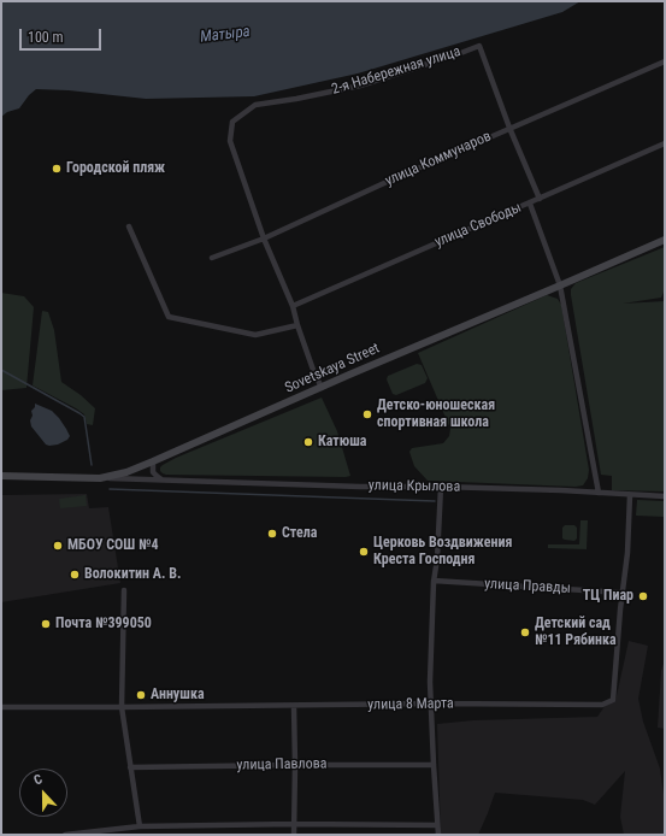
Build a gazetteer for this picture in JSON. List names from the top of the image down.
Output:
{
  "streets": {
    "main road": ["Sovetskaya Street"],
    "street": [
      "2-я Набережная улица",
      "улица Коммунаров",
      "улица Свободы",
      "улица Крылова",
      "улица Правды",
      "улица 8 Марта",
      "улица Павлова"
    ]
  },
  "crossings": [
    ["2-я Набережная улица", "улица Коммунаров"],
    ["Sovetskaya Street", "улица Крылова"],
    ["улица Крылова", "улица 8 Марта"],
    ["улица Правды", "улица 8 Марта"]
  ],
  "water": ["Матыра"],
  "places": [
    "Городской пляж",
    "Детско-юношеская спортивная школа",
    "Катюша",
    "Стела",
    "МБОУ СОШ №4",
    "Церковь Воздвижения Креста Господня",
    "Волокитин А. В.",
    "ТЦ Пиар",
    "Почта №399050",
    "Детский сад №11 Рябинка",
    "Аннушка"
  ],
  "scale_bar": "100 m",
  "north": "top"
}
